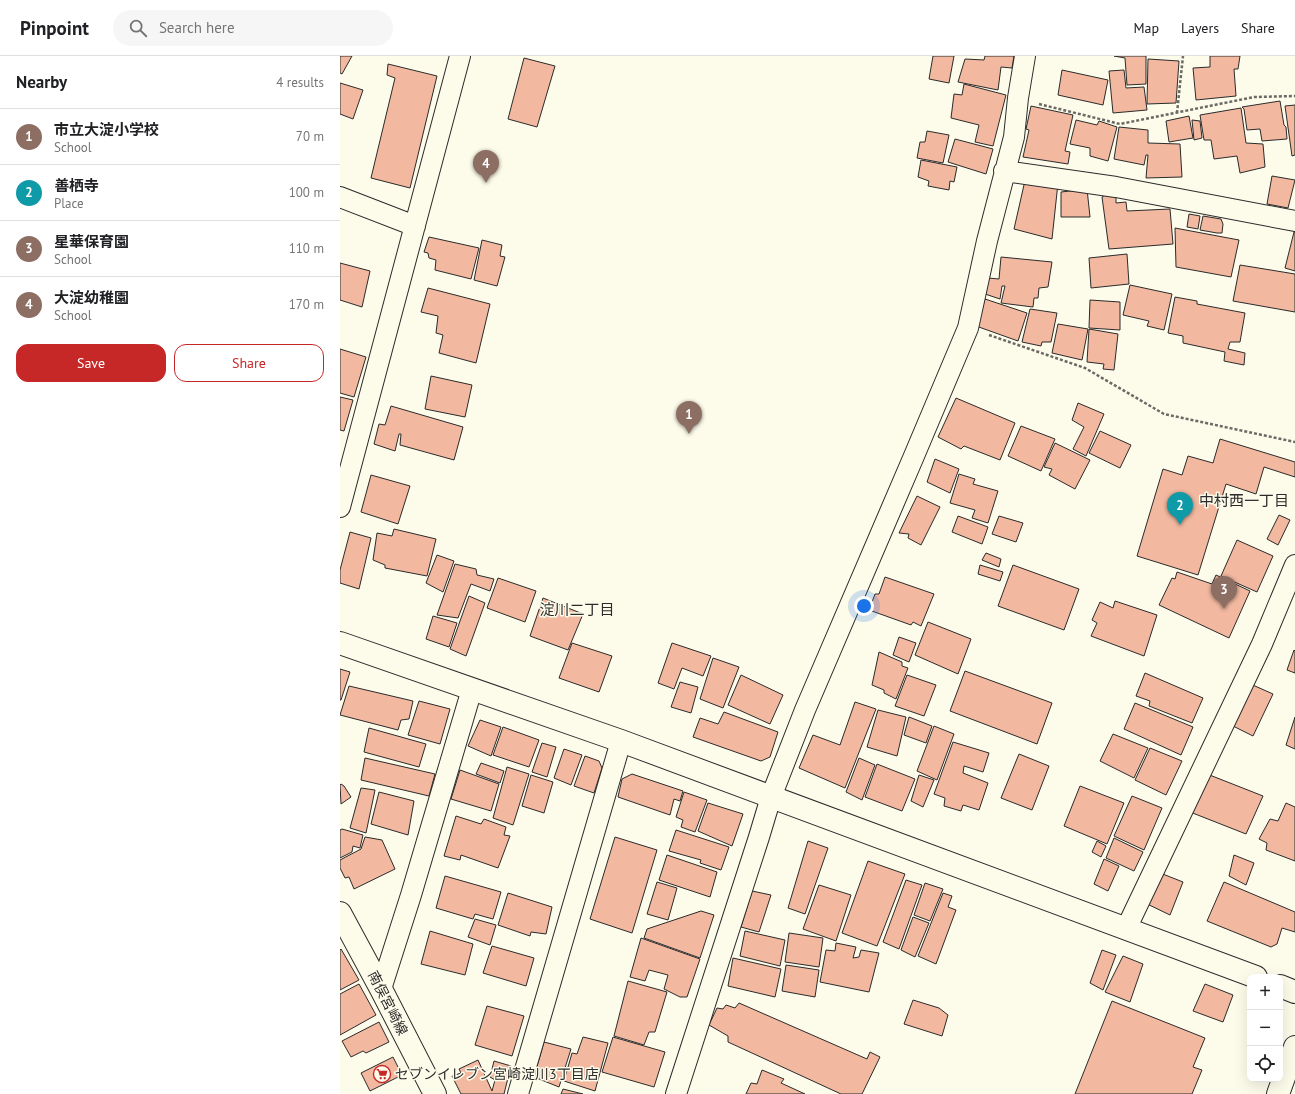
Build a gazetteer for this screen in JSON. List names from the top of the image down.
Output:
{
  "streets": {
    "main road": ["南俣宮崎線"]
  },
  "districts": ["中村西一丁目", "淀川二丁目"],
  "places": {
    "supermarket": ["セブンイレブン宮崎淀川3丁目店"]
  },
  "page": {
    "header": "Pinpoint",
    "search": "Search here",
    "nav": ["Map", "Layers", "Share"],
    "heading": ["Nearby", "4 results"],
    "list": [
      {
        "mark": "1",
        "name": "市立大淀小学校",
        "note": "School",
        "value": "70 m"
      },
      {
        "mark": "2",
        "name": "善栖寺",
        "note": "Place",
        "value": "100 m"
      },
      {
        "mark": "3",
        "name": "星華保育園",
        "note": "School",
        "value": "110 m"
      },
      {
        "mark": "4",
        "name": "大淀幼稚園",
        "note": "School",
        "value": "170 m"
      }
    ],
    "pins": [
      "4",
      "1",
      "2",
      "3"
    ],
    "buttons": ["Save", "Share"],
    "map_buttons": ["+", "−"]
  }
}
